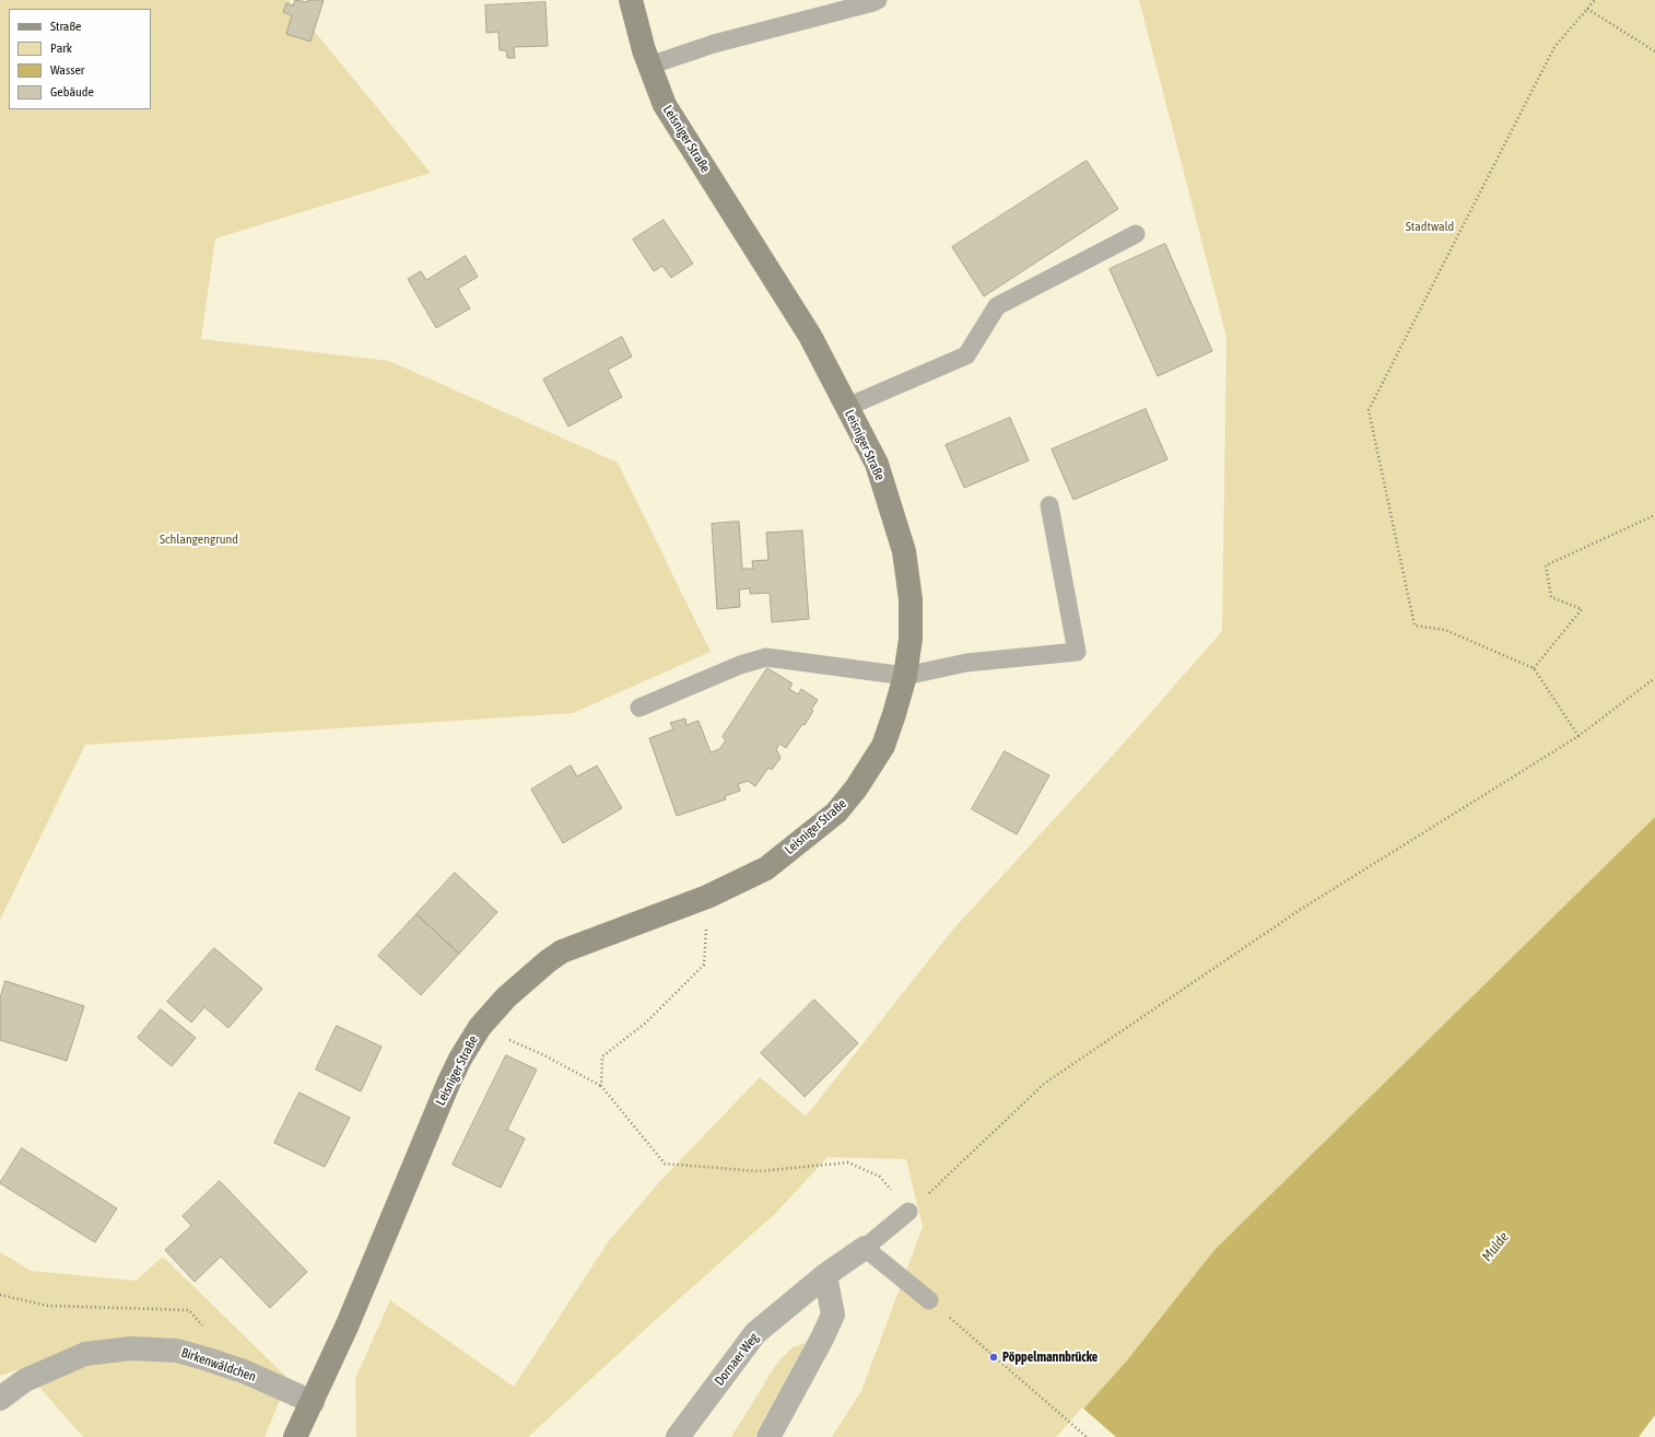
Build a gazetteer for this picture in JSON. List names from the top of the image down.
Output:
{
  "streets": {
    "main road": ["Leisniger Straße"],
    "street": ["Dornaer Weg", "Birkenwäldchen"]
  },
  "crossings": [
    ["Leisniger Straße", "Birkenwäldchen"]
  ],
  "water": ["Mulde"],
  "parks": ["Stadtwald", "Schlangengrund"],
  "places": ["Pöppelmannbrücke"],
  "legend": [
    "Straße",
    "Park",
    "Wasser",
    "Gebäude"
  ]
}
